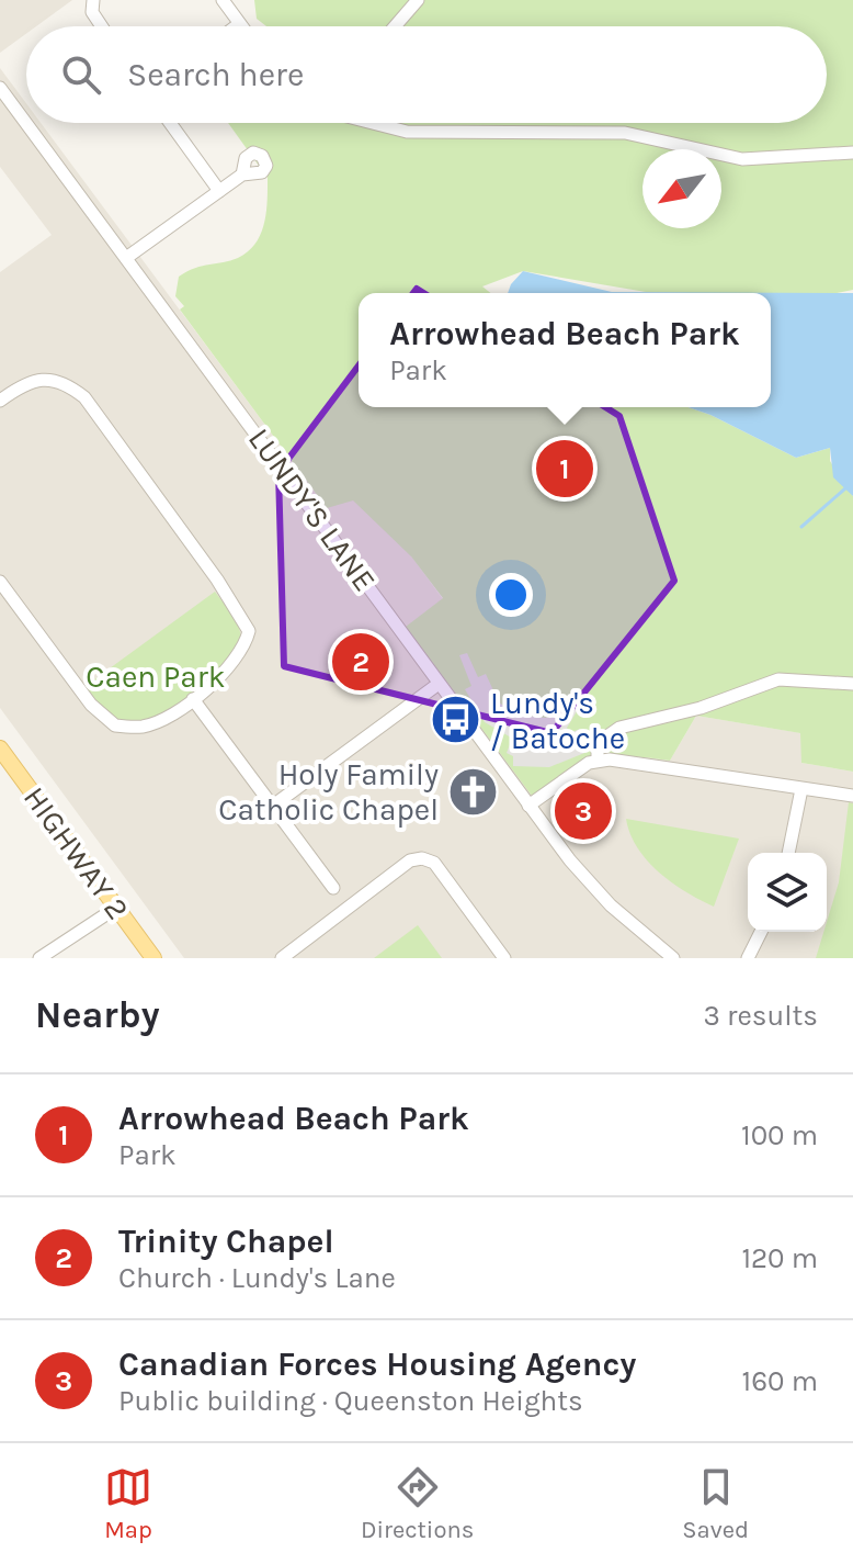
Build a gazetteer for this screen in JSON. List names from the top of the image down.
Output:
{
  "streets": {
    "main road": ["HIGHWAY 2"],
    "street": ["LUNDY'S LANE"]
  },
  "parks": ["Caen Park"],
  "places": {
    "bus stop": ["Lundy's / Batoche"],
    "church": ["Holy Family Catholic Chapel"]
  },
  "north": "bottom left",
  "page": {
    "search": "Search here",
    "popup": ["Arrowhead Beach Park", "Park"],
    "pins": ["1", "2", "3"],
    "heading": ["Nearby", "3 results"],
    "list": [
      {
        "mark": "1",
        "name": "Arrowhead Beach Park",
        "note": "Park",
        "value": "100 m"
      },
      {
        "mark": "2",
        "name": "Trinity Chapel",
        "note": "Church · Lundy's Lane",
        "value": "120 m"
      },
      {
        "mark": "3",
        "name": "Canadian Forces Housing Agency",
        "note": "Public building · Queenston Heights",
        "value": "160 m"
      }
    ],
    "nav": ["Map", "Directions", "Saved"]
  }
}
